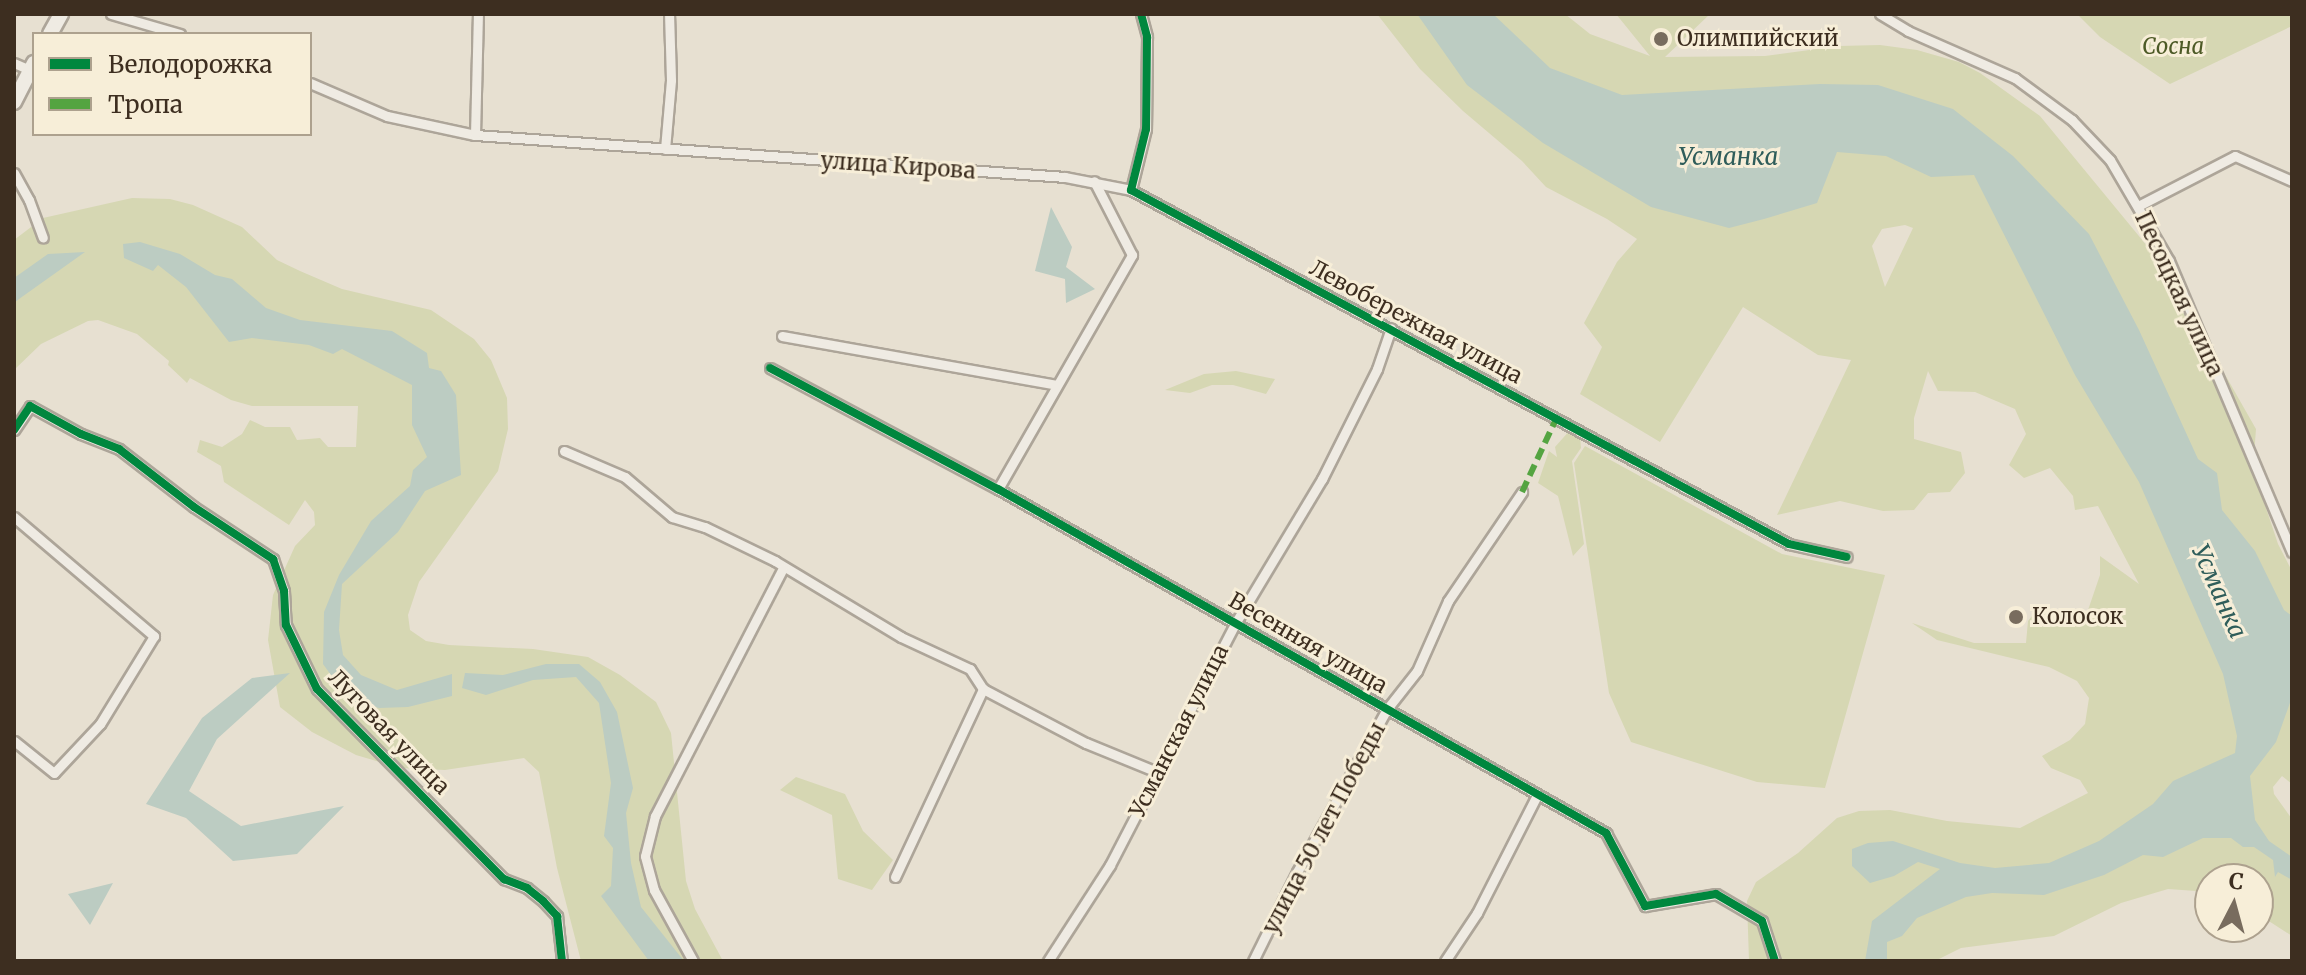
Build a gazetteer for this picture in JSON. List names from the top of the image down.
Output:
{
  "streets": {
    "street": [
      "улица Кирова",
      "Песоцкая улица",
      "Левобережная улица",
      "Весенняя улица",
      "Усманская улица",
      "Луговая улица",
      "улица 50 лет Победы"
    ]
  },
  "crossings": [
    ["улица Кирова", "Левобережная улица"],
    ["Левобережная улица", "Усманская улица"],
    ["Весенняя улица", "Усманская улица"],
    ["Весенняя улица", "улица 50 лет Победы"]
  ],
  "water": ["Усманка"],
  "parks": ["Сосна"],
  "places": ["Олимпийский", "Колосок"],
  "legend": ["Велодорожка", "Тропа"],
  "north": "top"
}
